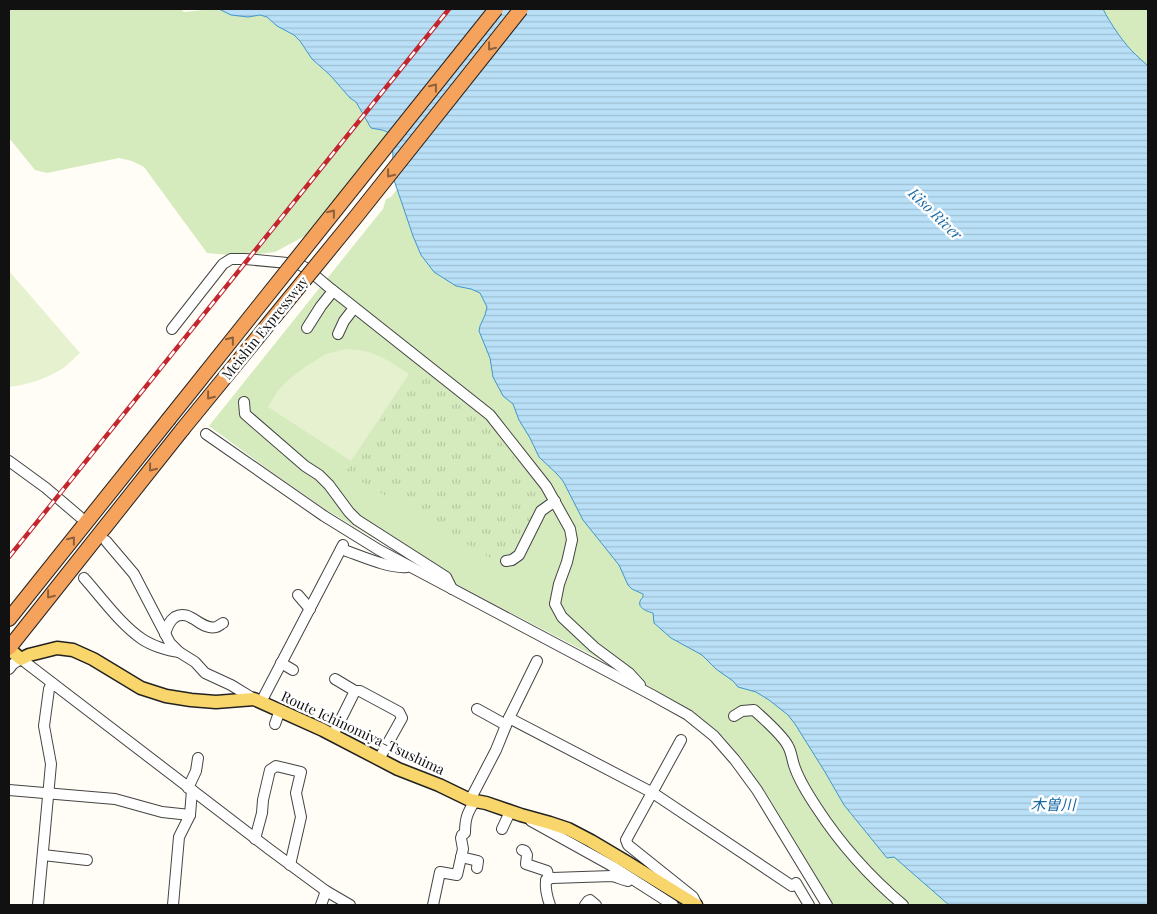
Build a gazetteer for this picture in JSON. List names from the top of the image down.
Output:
{
  "streets": {
    "highway": ["Meishin Expressway"],
    "main road": ["Route Ichinomiya-Tsushima"]
  },
  "water": ["Kiso River", "木曽川"]
}
